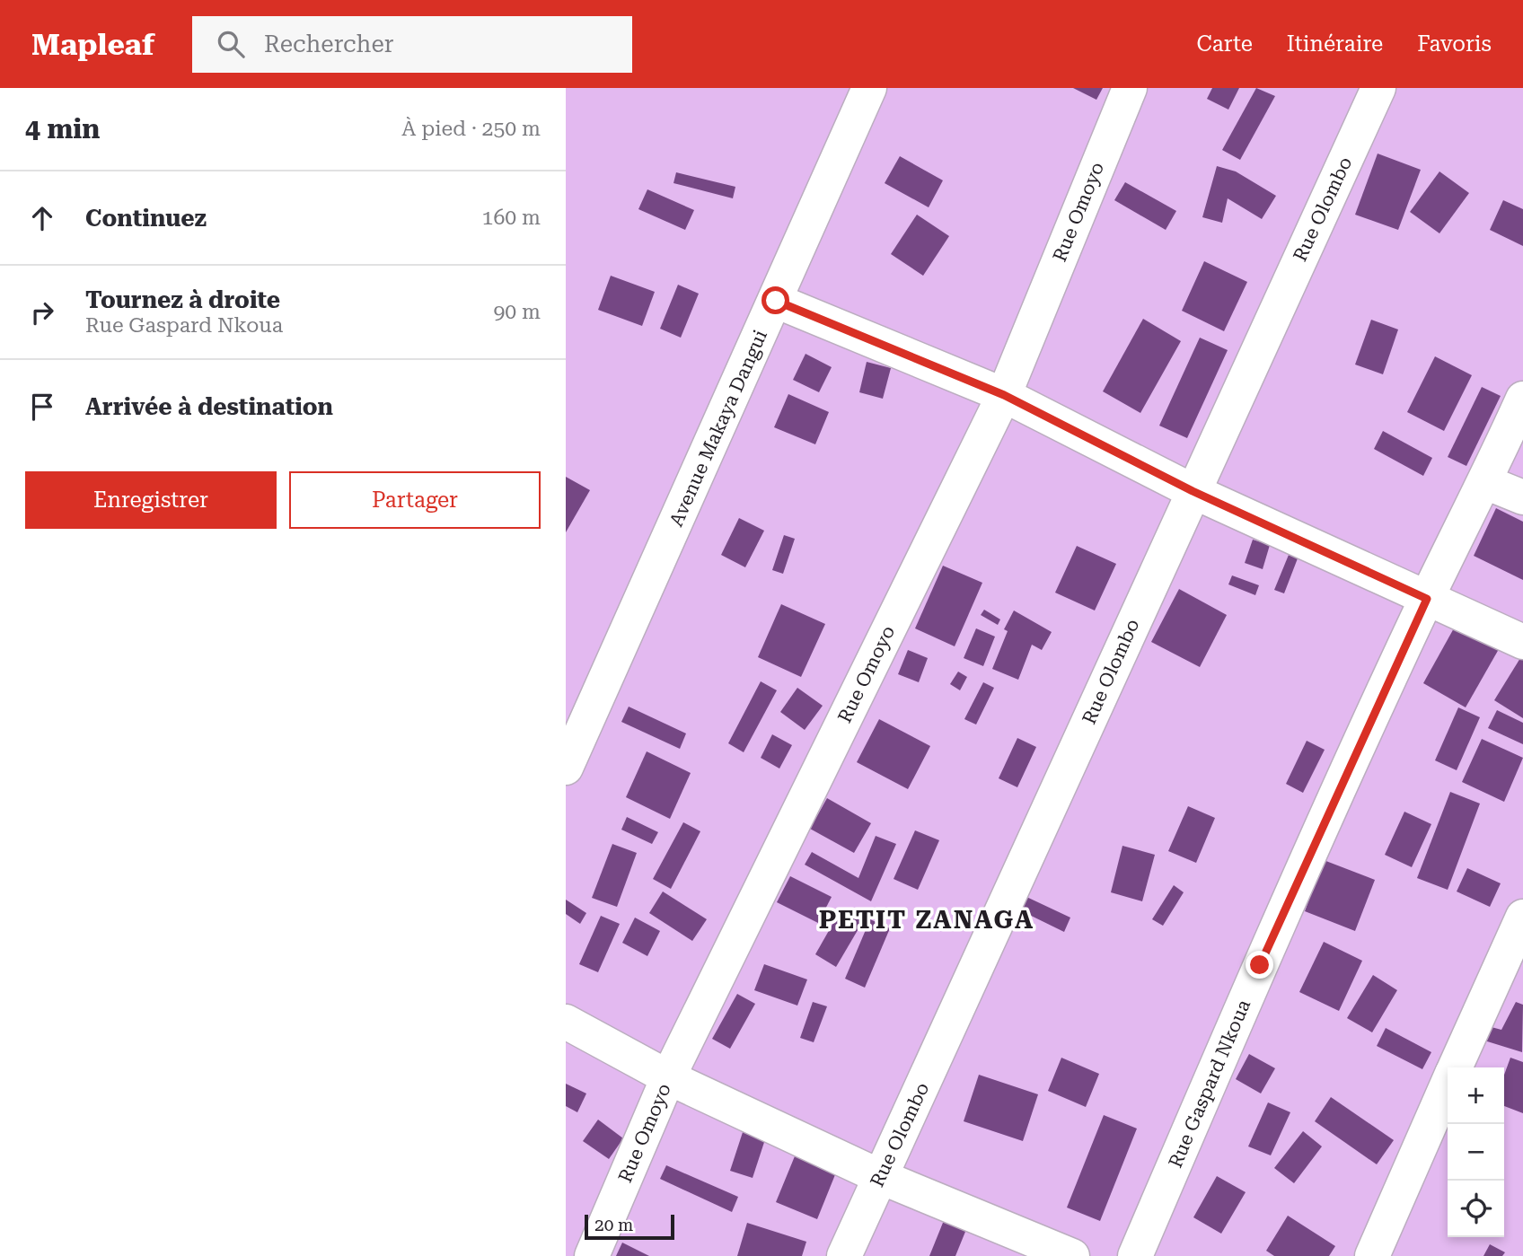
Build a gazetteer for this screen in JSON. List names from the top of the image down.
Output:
{
  "streets": {
    "street": [
      "Rue Olombo",
      "Rue Omoyo",
      "Avenue Makaya Dangui",
      "Rue Gaspard Nkoua"
    ]
  },
  "districts": ["PETIT ZANAGA"],
  "scale_bar": "20 m",
  "page": {
    "header": "Mapleaf",
    "search": "Rechercher",
    "nav": ["Carte", "Itinéraire", "Favoris"],
    "heading": ["4 min", "À pied · 250 m"],
    "list": [
      ["Continuez", "160 m"],
      ["Tournez à droite", "Rue Gaspard Nkoua", "90 m"],
      "Arrivée à destination"
    ],
    "buttons": ["Enregistrer", "Partager"],
    "map_buttons": ["+", "−"],
    "scale": "20 m"
  }
}
